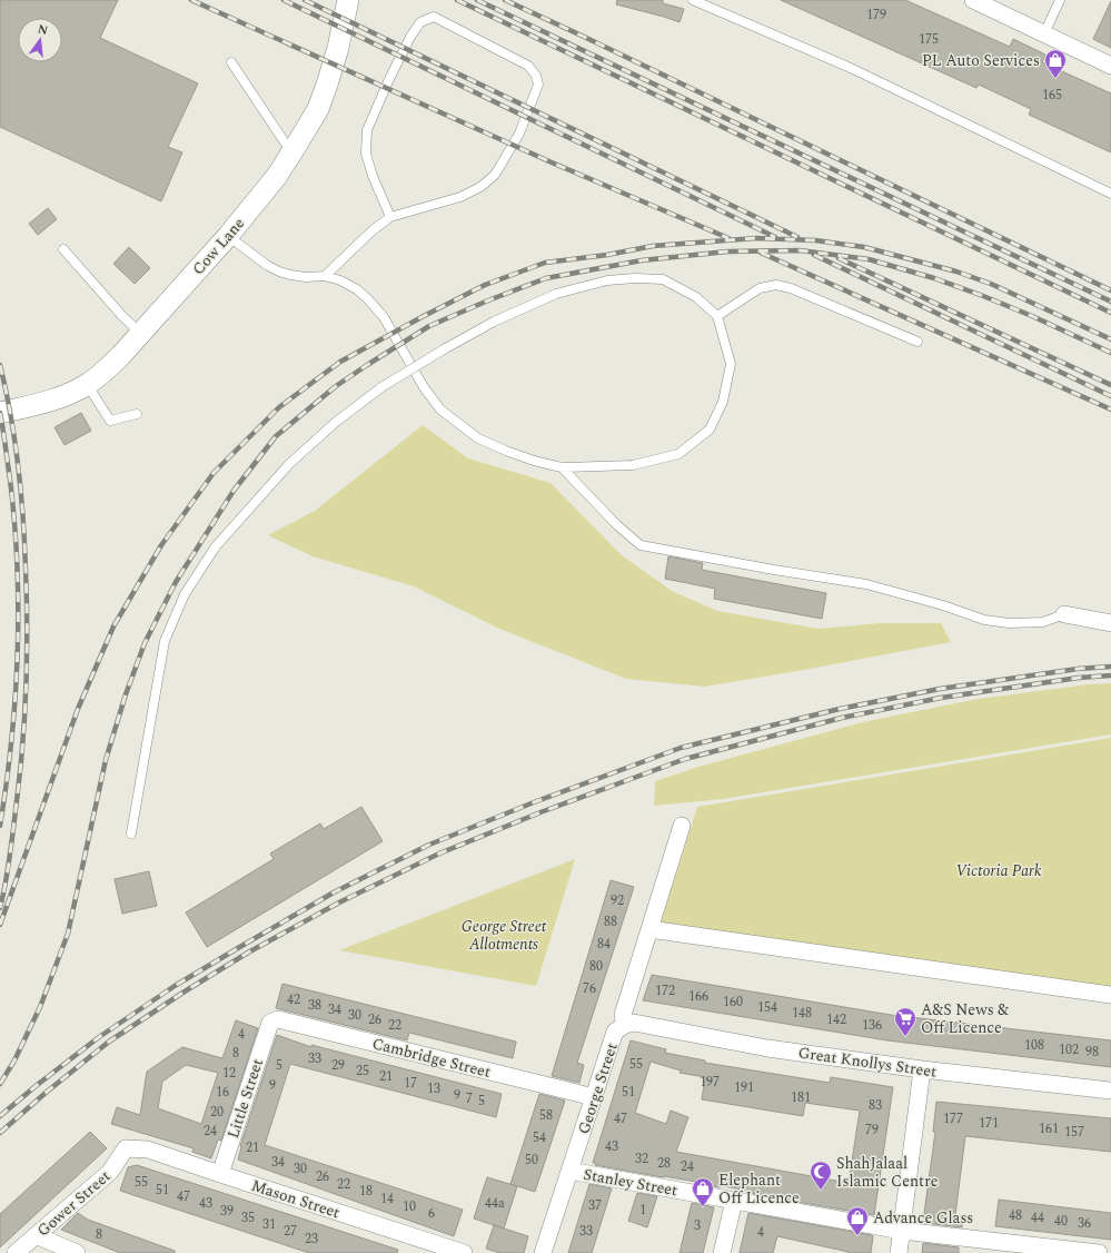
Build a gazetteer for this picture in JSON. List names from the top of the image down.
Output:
{
  "streets": {
    "street": [
      "Cow Lane",
      "Cambridge Street",
      "Great Knollys Street",
      "George Street",
      "Little Street",
      "Stanley Street",
      "Mason Street",
      "Gower Street"
    ]
  },
  "crossings": [
    ["Cambridge Street", "George Street"],
    ["Cambridge Street", "Little Street"],
    ["Great Knollys Street", "George Street"],
    ["George Street", "Stanley Street"],
    ["Little Street", "Mason Street"],
    ["Mason Street", "Gower Street"]
  ],
  "parks": ["Victoria Park", "George Street Allotments"],
  "places": {
    "shop": ["PL Auto Services", "Elephant Off Licence", "Advance Glass"],
    "supermarket": ["A&S News & Off Licence"],
    "mosque": ["ShahJalaal Islamic Centre"]
  },
  "house_numbers": [
    "179",
    "175",
    "165",
    "92",
    "88",
    "84",
    "80",
    "76",
    "172",
    "166",
    "42",
    "160",
    "38",
    "154",
    "34",
    "148",
    "30",
    "26",
    "142",
    "22",
    "136",
    "4",
    "108",
    "102",
    "98",
    "8",
    "33",
    "55",
    "5",
    "29",
    "25",
    "12",
    "21",
    "197",
    "17",
    "9",
    "191",
    "13",
    "16",
    "51",
    "9",
    "181",
    "7",
    "5",
    "83",
    "20",
    "58",
    "47",
    "177",
    "171",
    "161",
    "79",
    "24",
    "157",
    "54",
    "43",
    "21",
    "32",
    "50",
    "34",
    "28",
    "24",
    "30",
    "26",
    "55",
    "22",
    "51",
    "18",
    "47",
    "14",
    "43",
    "44a",
    "37",
    "10",
    "1",
    "39",
    "6",
    "48",
    "35",
    "44",
    "40",
    "36",
    "31",
    "3",
    "27",
    "33",
    "4",
    "8",
    "23"
  ],
  "north": "top"
}
